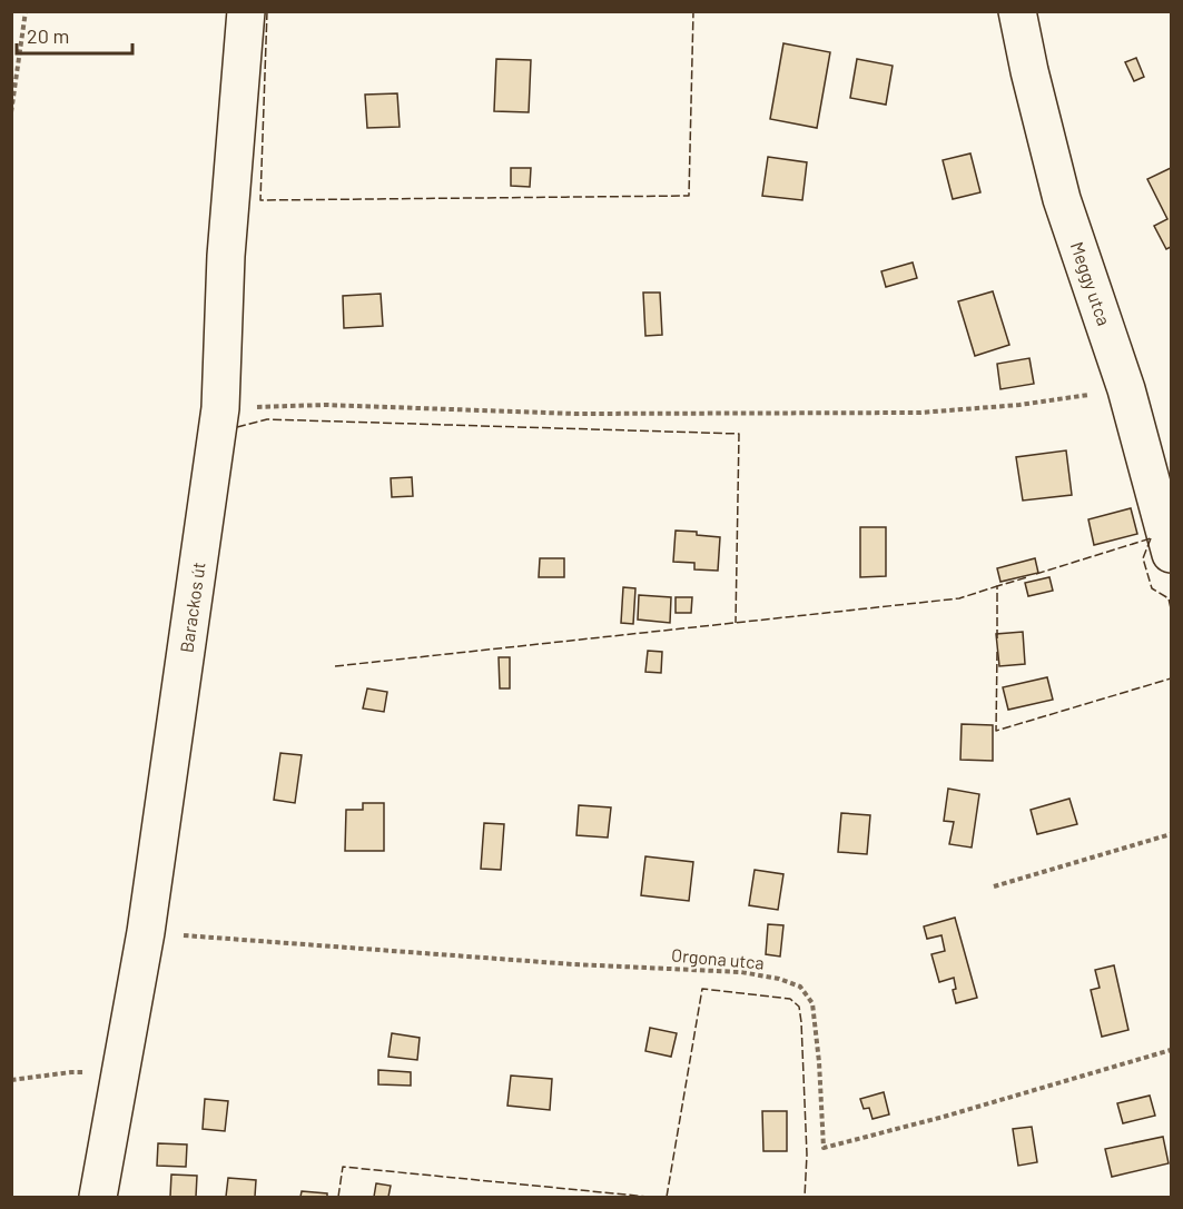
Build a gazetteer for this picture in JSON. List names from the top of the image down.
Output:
{
  "streets": {
    "street": ["Meggy utca", "Barackos út"],
    "path": ["Orgona utca"]
  },
  "crossings": [
    ["Barackos út", "Orgona utca"]
  ],
  "scale_bar": "20 m"
}
